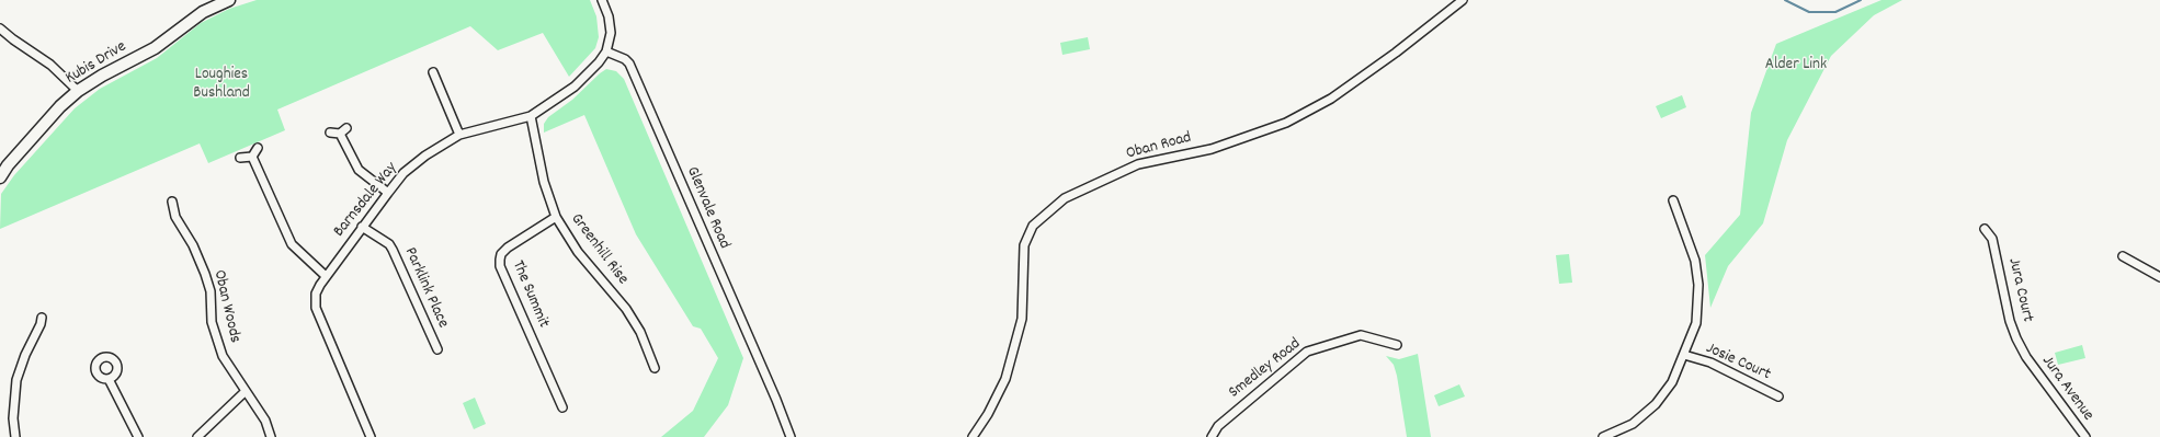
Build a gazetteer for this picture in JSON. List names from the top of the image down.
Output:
{
  "streets": {
    "street": [
      "Kubis Drive",
      "Oban Road",
      "Barnsdale Way",
      "Glenvale Road",
      "Greenhill Rise",
      "Parklink Place",
      "Jura Court",
      "The Summit",
      "Oban Woods",
      "Josie Court",
      "Smedley Road",
      "Jura Avenue"
    ]
  },
  "crossings": [
    ["Barnsdale Way", "Glenvale Road"],
    ["Barnsdale Way", "Greenhill Rise"],
    ["Barnsdale Way", "Parklink Place"],
    ["Greenhill Rise", "The Summit"],
    ["Jura Court", "Jura Avenue"]
  ],
  "parks": ["Alder Link", "Loughies Bushland"]
}
